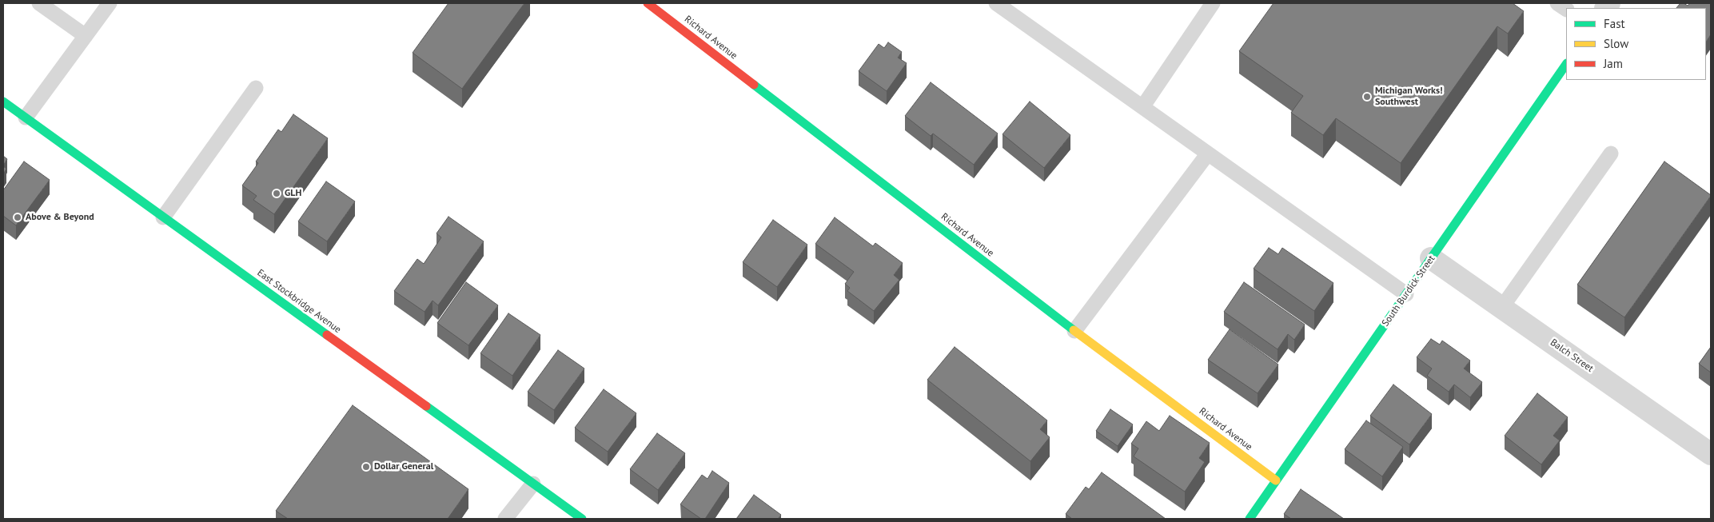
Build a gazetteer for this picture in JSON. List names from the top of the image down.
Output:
{
  "streets": {
    "street": [
      "Richard Avenue",
      "South Burdick Street",
      "East Stockbridge Avenue",
      "Balch Street"
    ]
  },
  "crossings": [
    ["Richard Avenue", "South Burdick Street"],
    ["South Burdick Street", "Balch Street"]
  ],
  "places": [
    "Michigan Works! Southwest",
    "GLH",
    "Above & Beyond",
    "Dollar General"
  ],
  "legend": ["Fast", "Slow", "Jam"]
}
